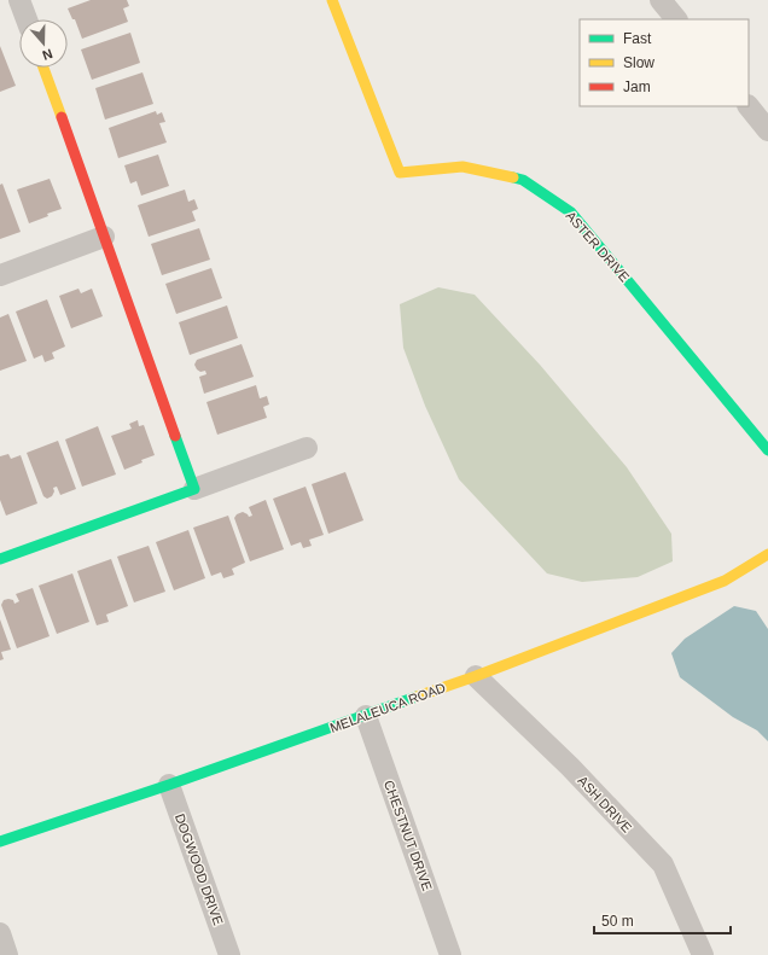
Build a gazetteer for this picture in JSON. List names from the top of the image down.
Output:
{
  "streets": {
    "street": [
      "ASTER DRIVE",
      "MELALEUCA ROAD",
      "ASH DRIVE",
      "CHESTNUT DRIVE",
      "DOGWOOD DRIVE"
    ]
  },
  "crossings": [
    ["MELALEUCA ROAD", "ASH DRIVE"],
    ["MELALEUCA ROAD", "CHESTNUT DRIVE"],
    ["MELALEUCA ROAD", "DOGWOOD DRIVE"]
  ],
  "legend": ["Fast", "Slow", "Jam"],
  "scale_bar": "50 m",
  "north": "bottom"
}
